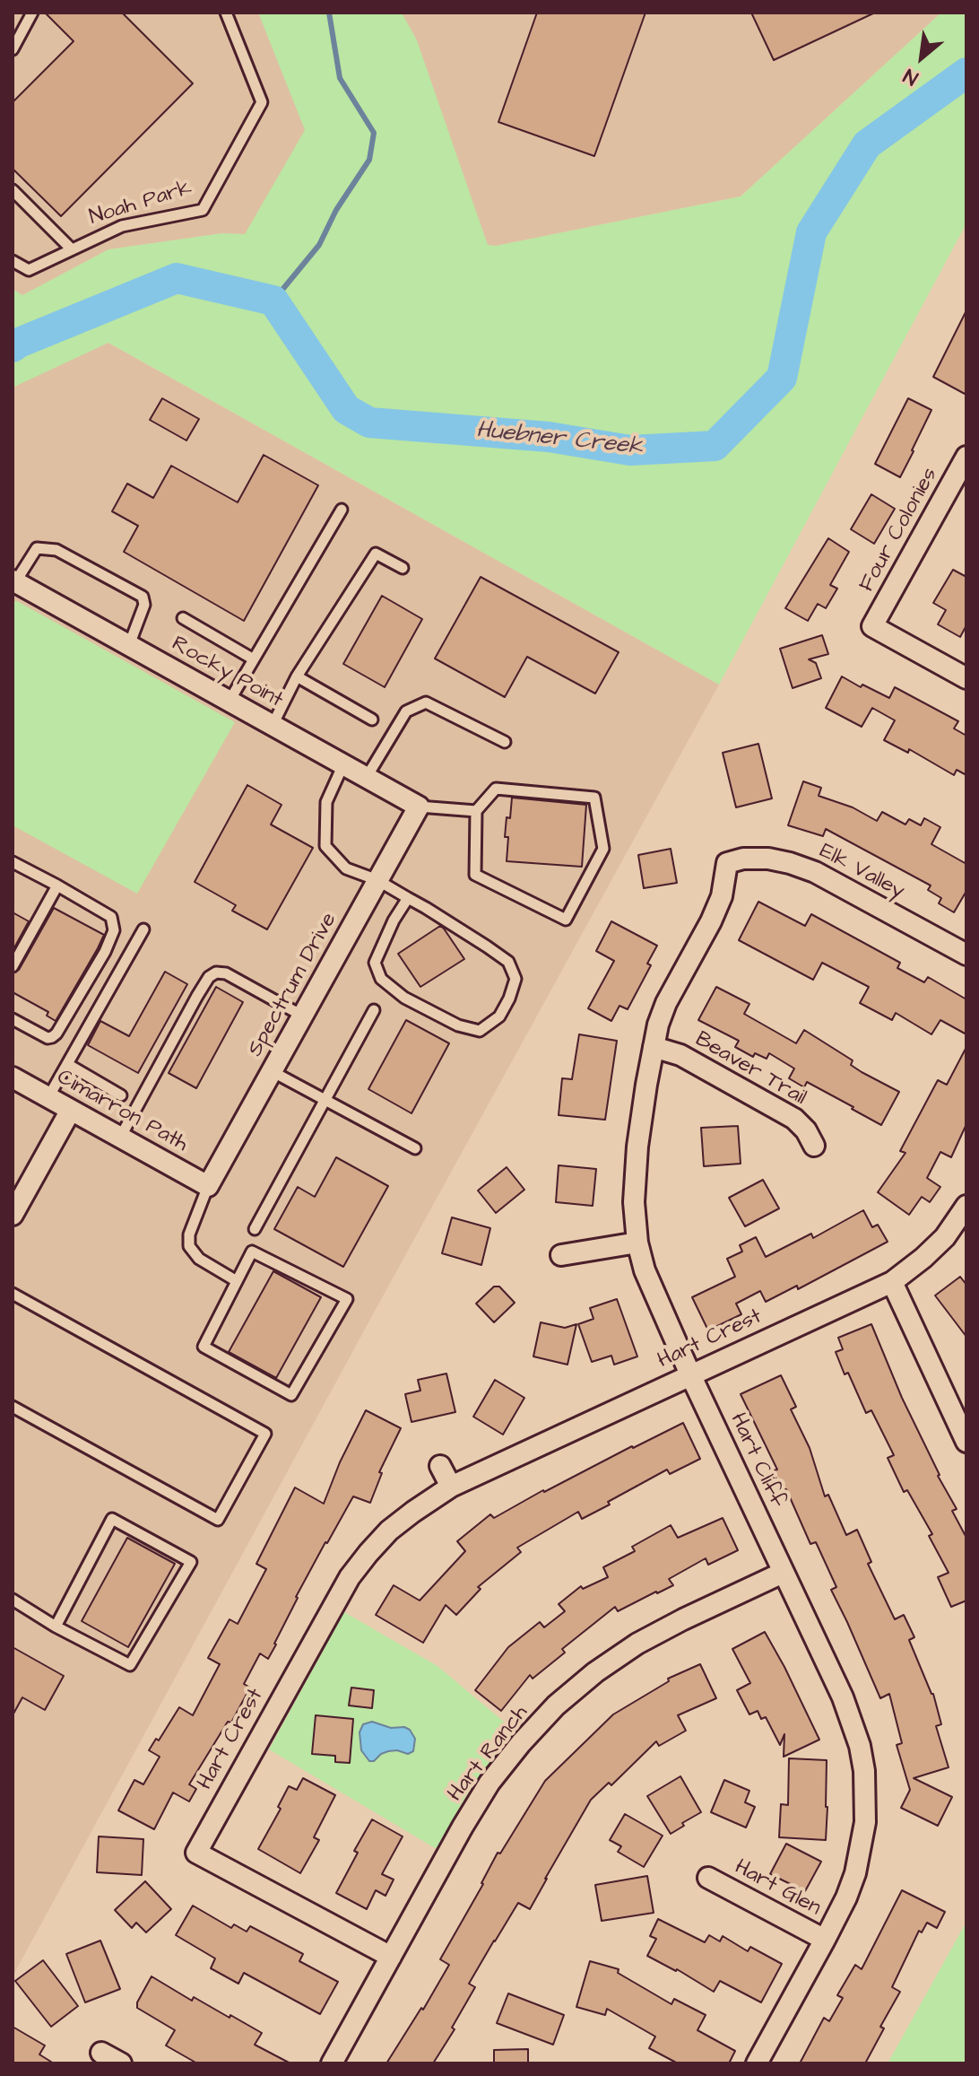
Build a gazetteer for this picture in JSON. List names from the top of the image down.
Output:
{
  "streets": {
    "street": [
      "Four Colonies",
      "Rocky Point",
      "Elk Valley",
      "Spectrum Drive",
      "Beaver Trail",
      "Cimarron Path",
      "Hart Crest",
      "Hart Cliff",
      "Hart Ranch",
      "Hart Glen"
    ],
    "lane": ["Noah Park"]
  },
  "crossings": [
    ["Rocky Point", "Spectrum Drive"],
    ["Elk Valley", "Hart Cliff"],
    ["Spectrum Drive", "Cimarron Path"],
    ["Beaver Trail", "Hart Cliff"],
    ["Hart Crest", "Hart Cliff"],
    ["Hart Crest", "Hart Ranch"],
    ["Hart Cliff", "Hart Ranch"],
    ["Hart Cliff", "Hart Glen"]
  ],
  "water": ["Huebner Creek"],
  "north": "bottom left"
}
